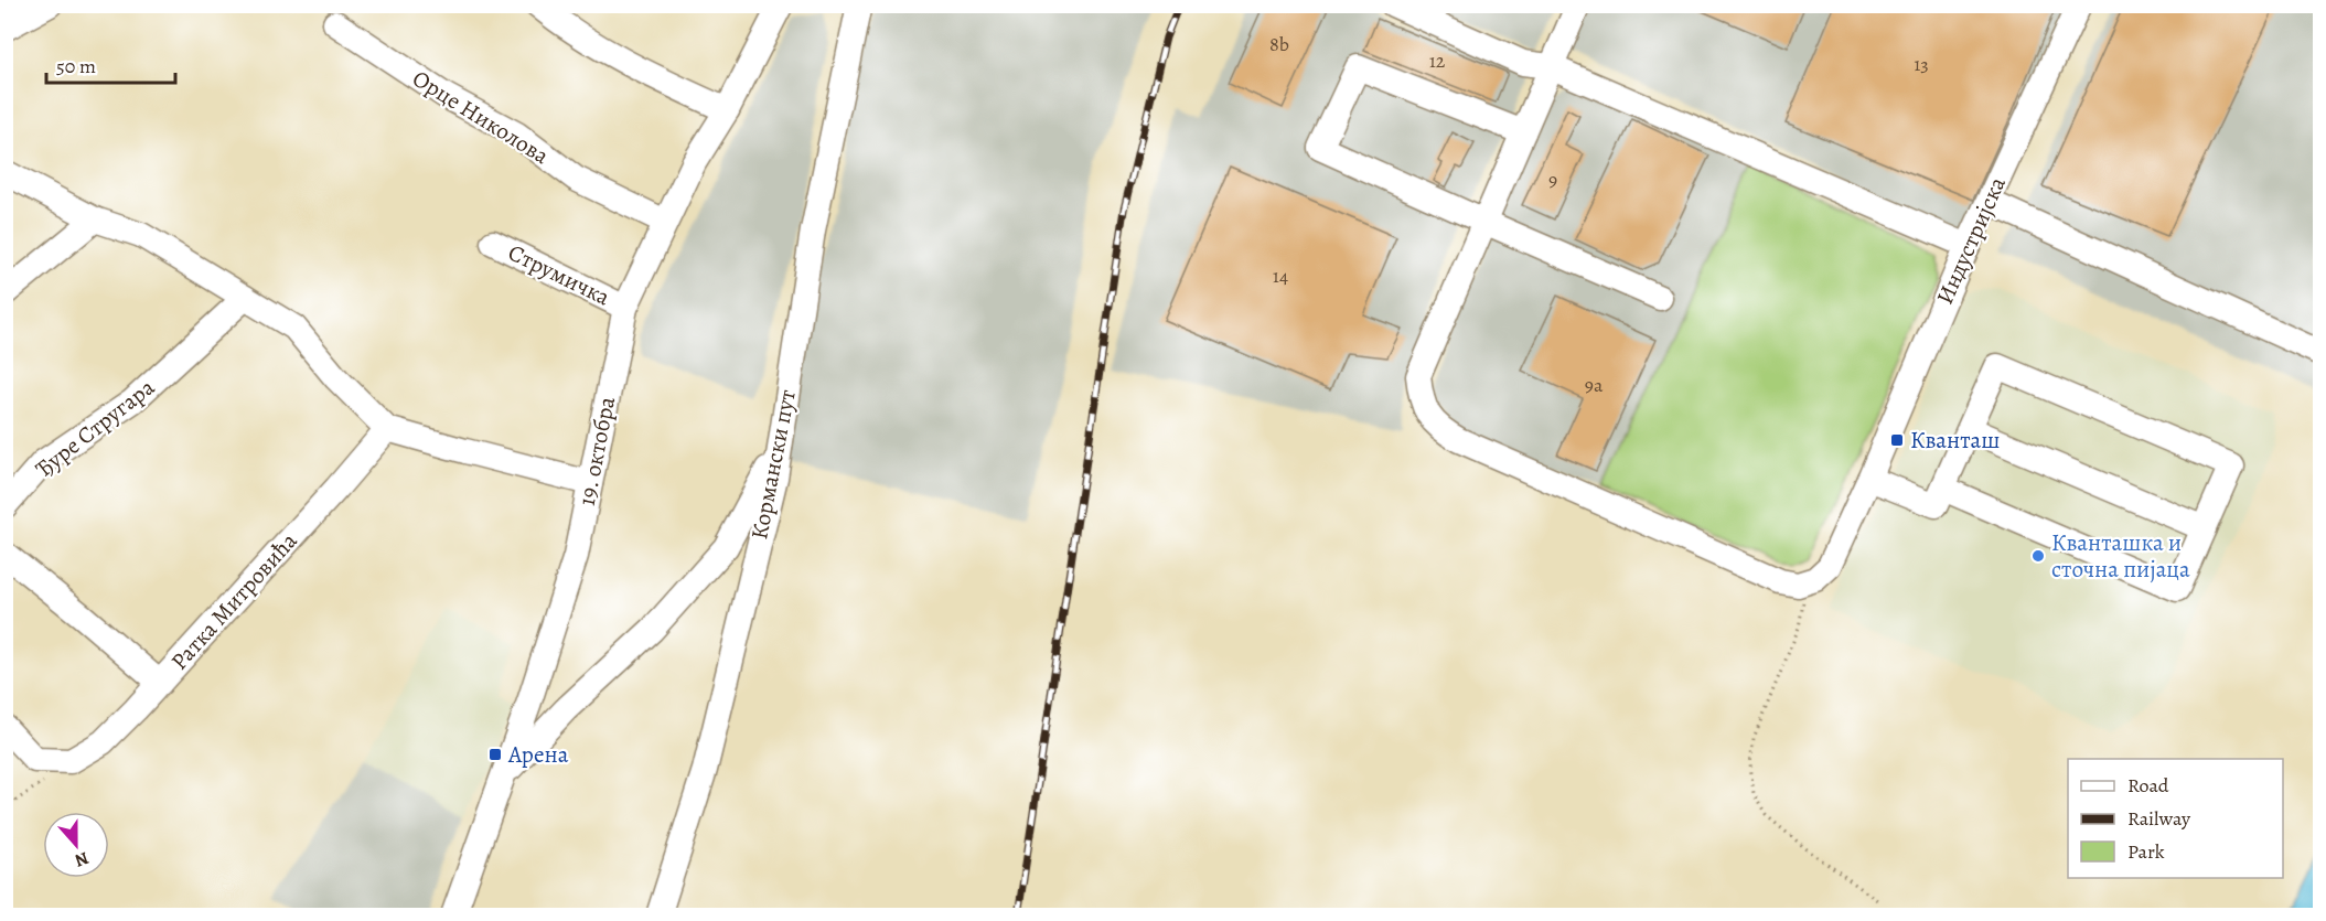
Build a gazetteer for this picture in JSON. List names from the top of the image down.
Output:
{
  "streets": {
    "street": [
      "Орце Николова",
      "Индустријска",
      "Струмичка",
      "Ђуре Стругара",
      "19. октобра",
      "Кормански пут",
      "Ратка Митровића"
    ]
  },
  "crossings": [
    ["Орце Николова", "19. октобра"],
    ["Струмичка", "19. октобра"]
  ],
  "places": {
    "transit": ["Кванташ", "Арена"],
    "other": ["Кванташка и сточна пијаца"]
  },
  "house_numbers": [
    "8b",
    "12",
    "13",
    "9",
    "14",
    "9a"
  ],
  "legend": ["Road", "Railway", "Park"],
  "scale_bar": "50 m",
  "north": "bottom"
}
